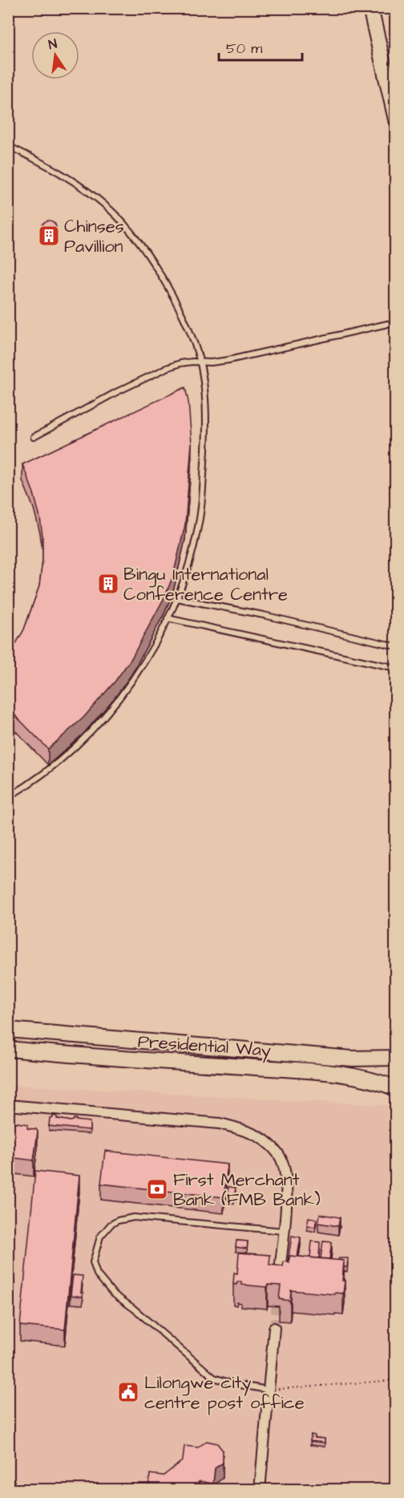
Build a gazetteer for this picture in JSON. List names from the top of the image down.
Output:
{
  "streets": {
    "main road": ["Presidential Way"]
  },
  "places": {
    "building": ["Chinses Pavillion", "Bingu International Conference Centre"],
    "bank": ["First Merchant Bank (FMB Bank)"],
    "public building": ["Lilongwe city centre post office"]
  },
  "scale_bar": "50 m",
  "north": "top"
}
